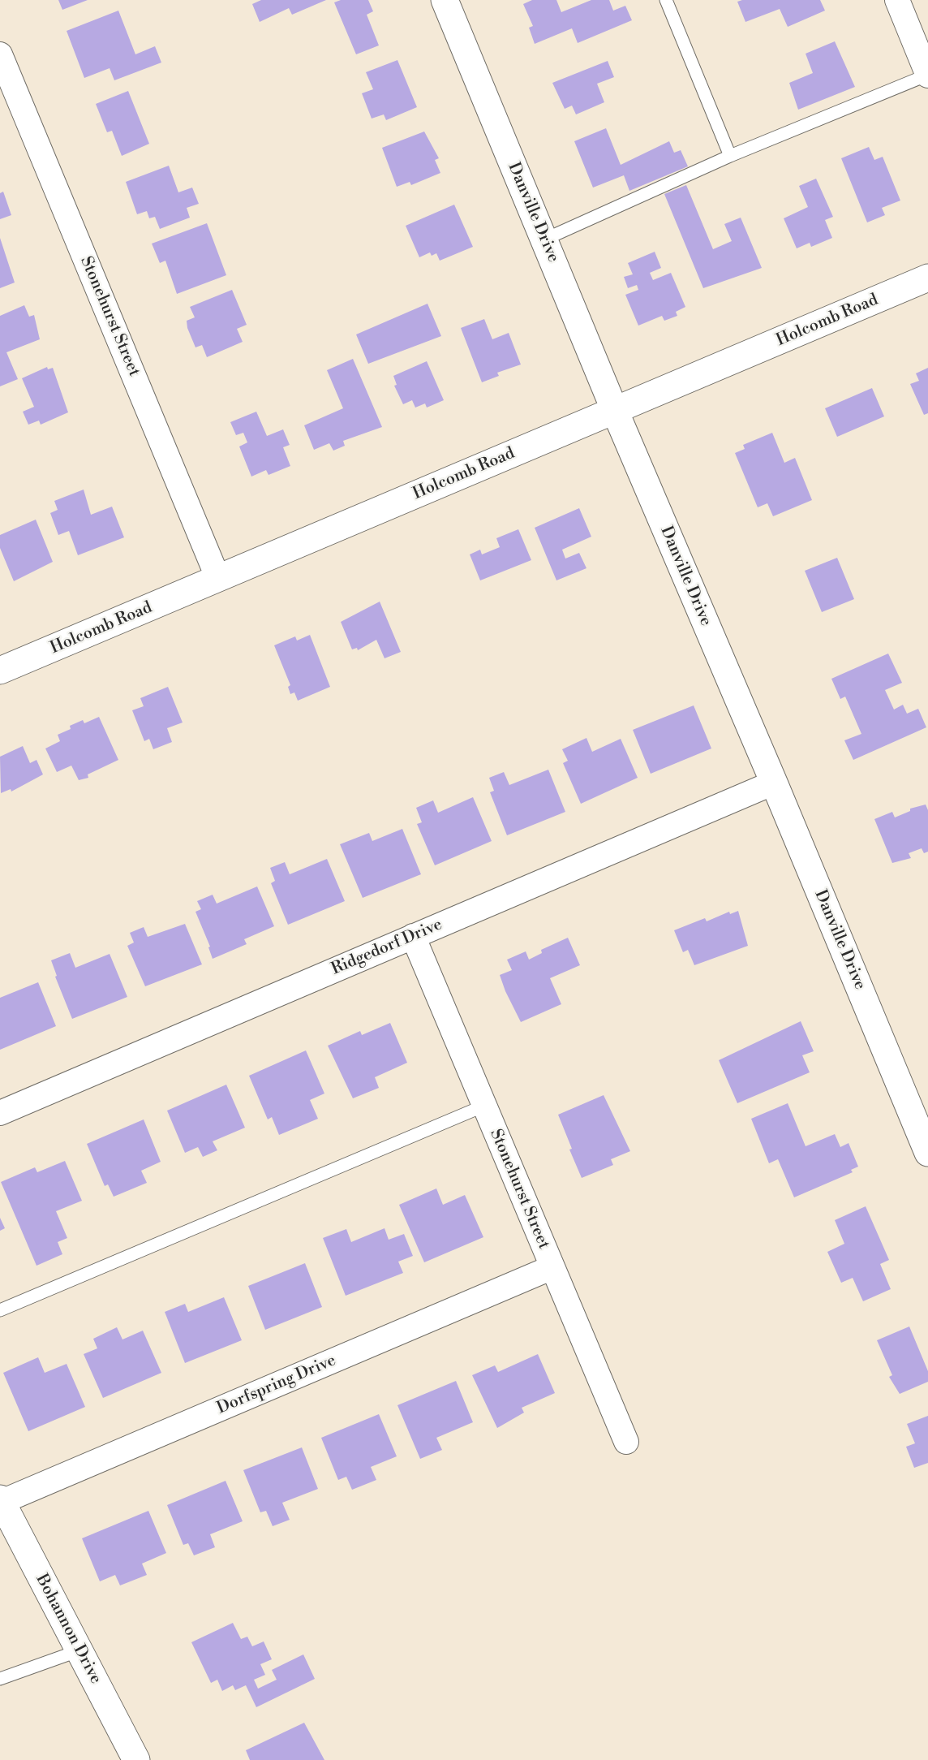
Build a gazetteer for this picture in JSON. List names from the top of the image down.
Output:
{
  "streets": {
    "street": [
      "Danville Drive",
      "Stonehurst Street",
      "Holcomb Road",
      "Ridgedorf Drive",
      "Dorfspring Drive",
      "Bohannon Drive"
    ]
  },
  "crossings": [
    ["Danville Drive", "Holcomb Road"],
    ["Danville Drive", "Ridgedorf Drive"],
    ["Stonehurst Street", "Holcomb Road"],
    ["Stonehurst Street", "Ridgedorf Drive"],
    ["Stonehurst Street", "Dorfspring Drive"],
    ["Dorfspring Drive", "Bohannon Drive"]
  ]
}
